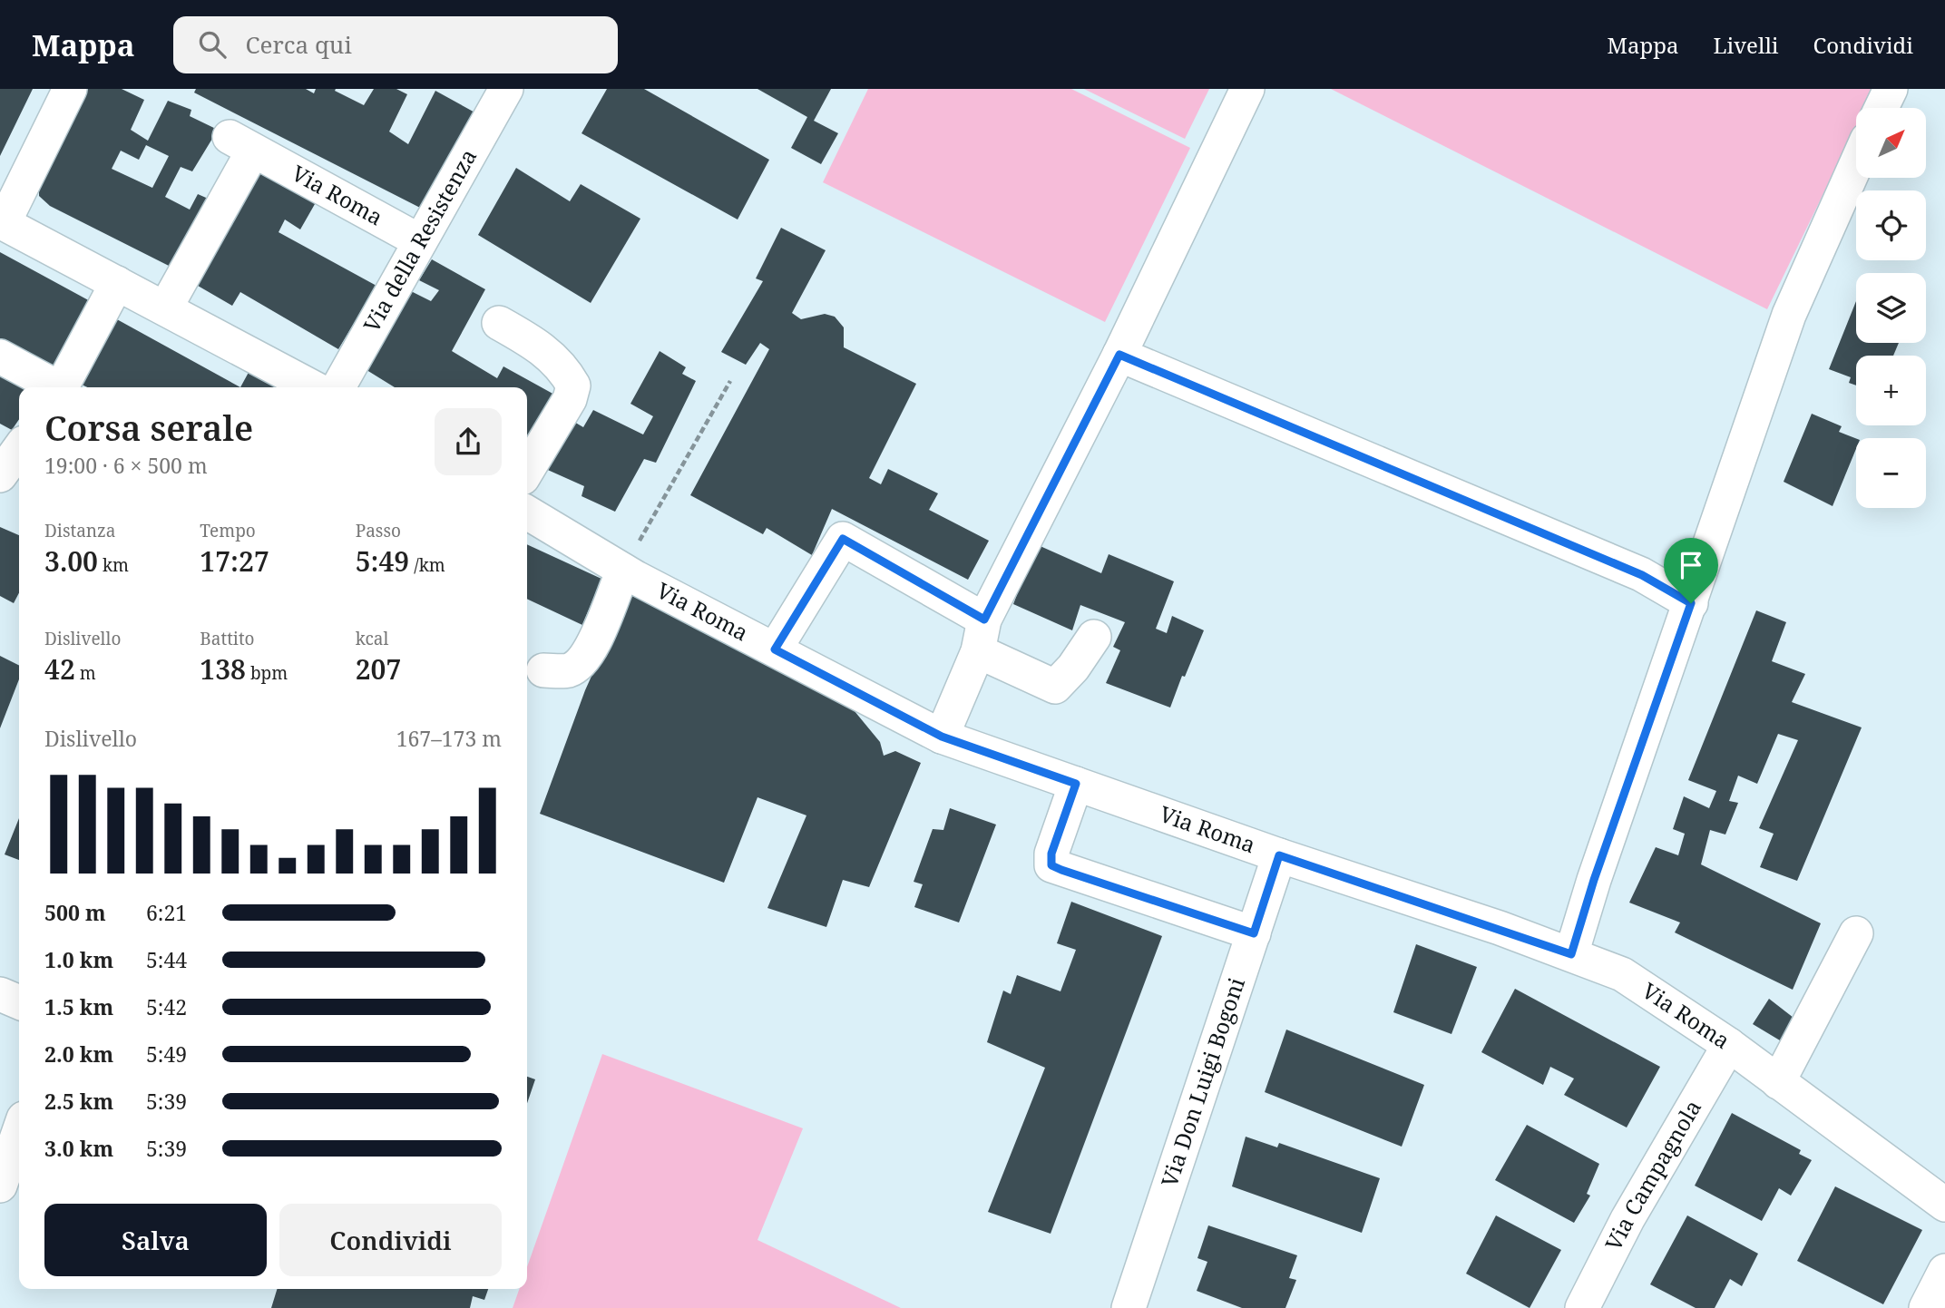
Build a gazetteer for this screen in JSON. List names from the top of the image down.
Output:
{
  "streets": {
    "street": [
      "Via Roma",
      "Via della Resistenza",
      "Via Don Luigi Bogoni",
      "Via Campagnola"
    ]
  },
  "crossings": [
    ["Via Roma", "Via della Resistenza"],
    ["Via Roma", "Via Don Luigi Bogoni"],
    ["Via Roma", "Via Campagnola"]
  ],
  "north": "top right",
  "page": {
    "header": "Mappa",
    "search": "Cerca qui",
    "nav": ["Mappa", "Livelli", "Condividi"],
    "map_buttons": ["+", "−"],
    "heading": ["Corsa serale", "19:00 · 6 × 500 m"],
    "stats": [
      ["Distanza", "3.00 km"],
      ["Tempo", "17:27"],
      ["Passo", "5:49 /km"],
      ["Dislivello", "42 m"],
      ["Battito", "138 bpm"],
      ["kcal", "207"]
    ],
    "chart": ["Dislivello", "167–173 m"],
    "list": [
      {
        "name": "500 m",
        "note": "6:21"
      },
      {
        "name": "1.0 km",
        "note": "5:44"
      },
      {
        "name": "1.5 km",
        "note": "5:42"
      },
      {
        "name": "2.0 km",
        "note": "5:49"
      },
      {
        "name": "2.5 km",
        "note": "5:39"
      },
      {
        "name": "3.0 km",
        "note": "5:39"
      }
    ],
    "buttons": ["Salva", "Condividi"]
  }
}
